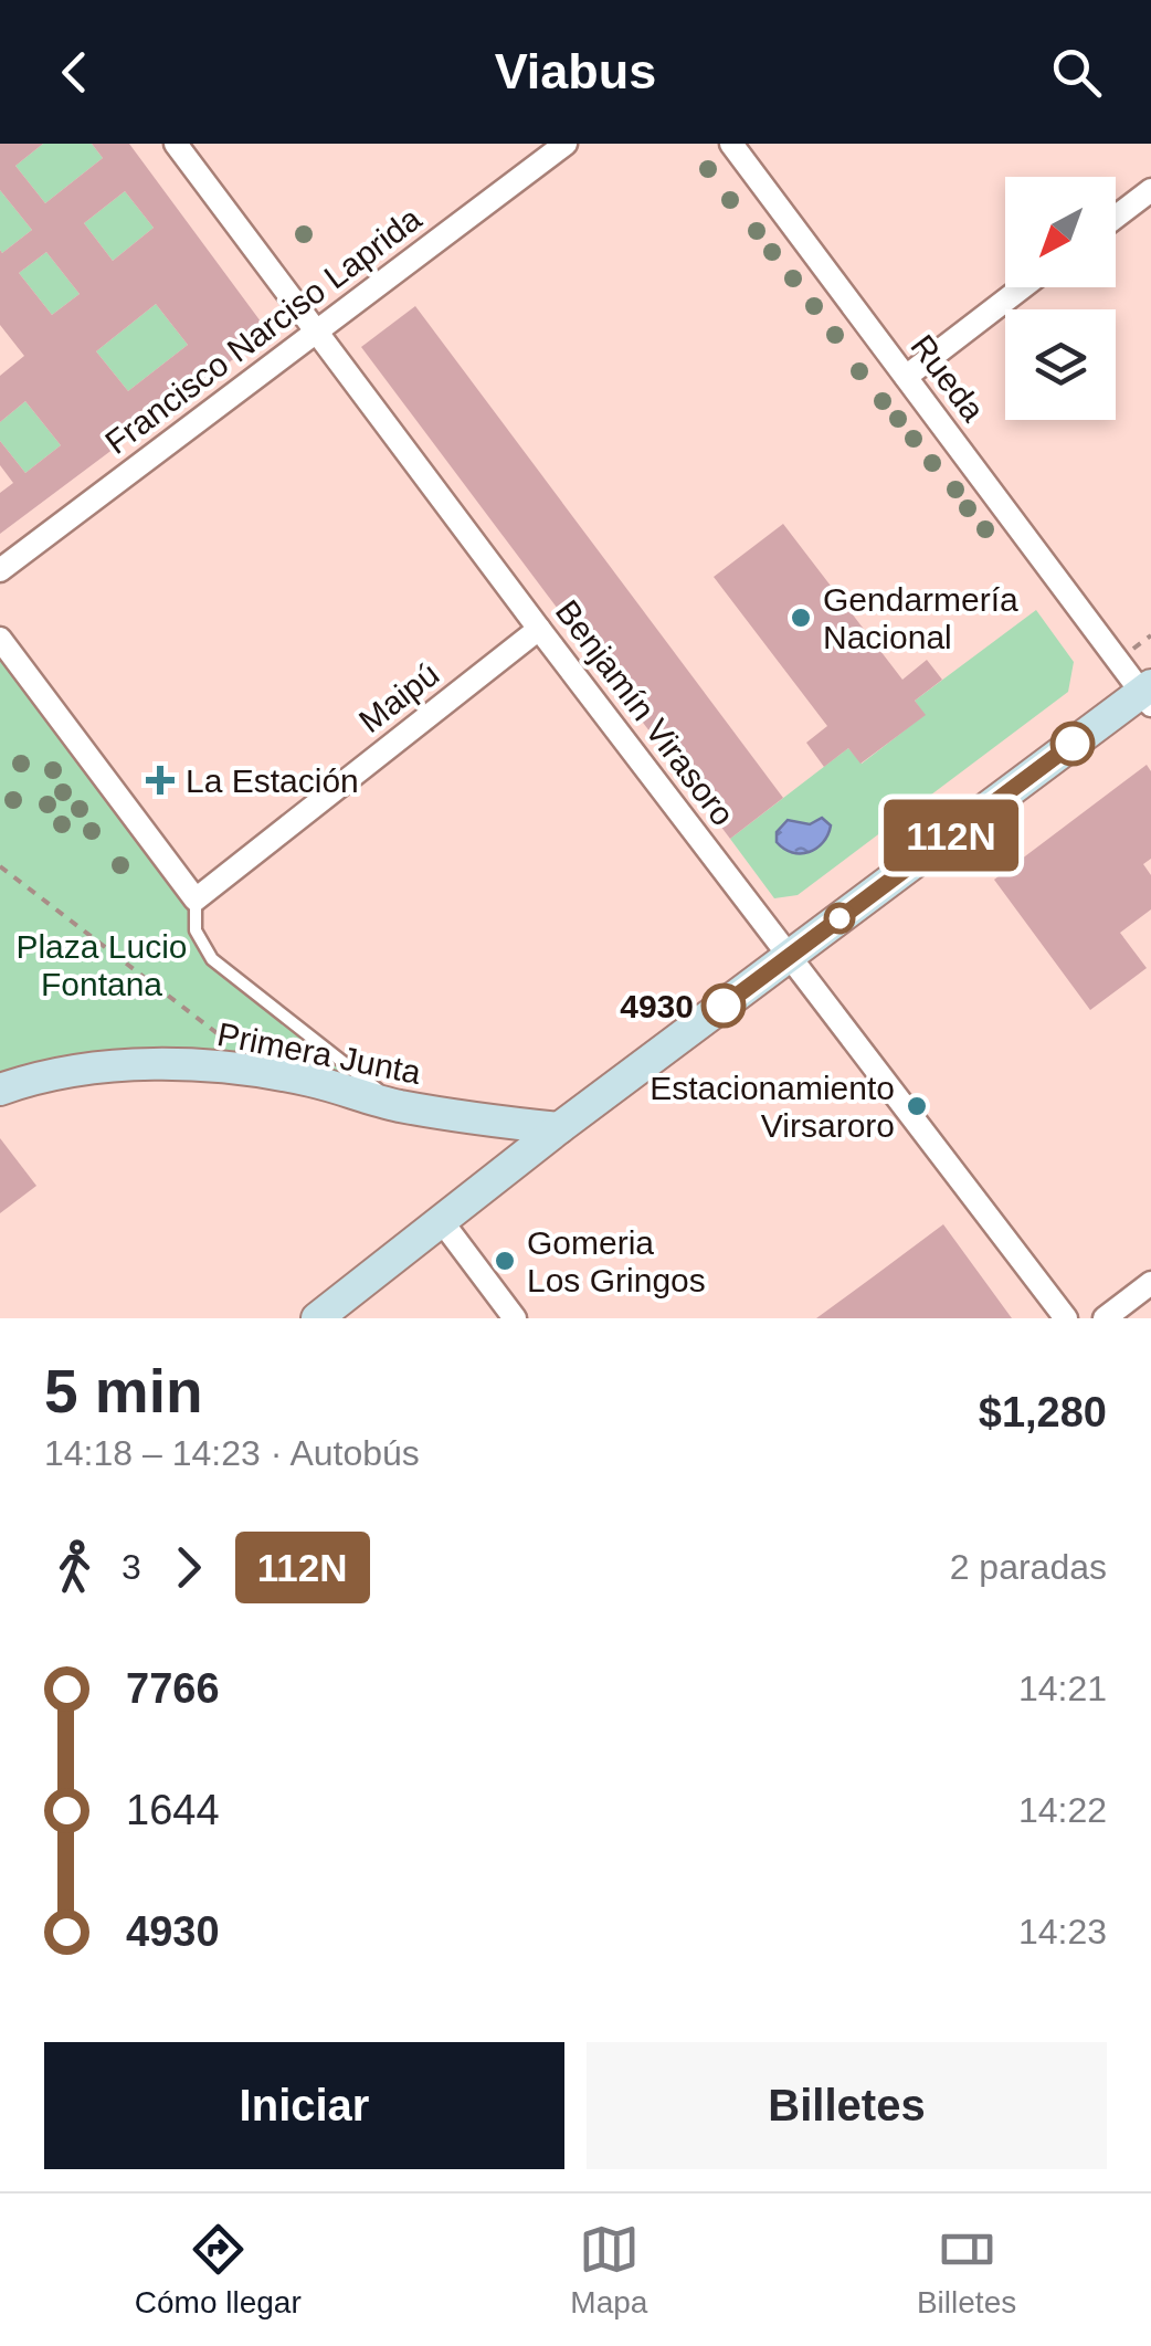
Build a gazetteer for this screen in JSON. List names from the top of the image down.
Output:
{
  "streets": {
    "main road": ["Primera Junta"],
    "street": [
      "Francisco Narciso Laprida",
      "Rueda",
      "Maipú",
      "Benjamín Virasoro"
    ]
  },
  "crossings": [
    ["Francisco Narciso Laprida", "Benjamín Virasoro"],
    ["Maipú", "Benjamín Virasoro"]
  ],
  "parks": ["Plaza Lucio Fontana"],
  "places": {
    "other": [
      "Gendarmería Nacional",
      "4930",
      "Estacionamiento Virsaroro",
      "Gomeria Los Gringos"
    ],
    "health": ["La Estación"]
  },
  "lines": ["bus line 112N"],
  "north": "bottom left",
  "page": {
    "header": "Viabus",
    "on_map": "112N",
    "heading": ["5 min", "14:18 – 14:23 · Autobús", "$1,280"],
    "legs": ["3", "112N", "2 paradas"],
    "list": [
      {
        "name": "7766",
        "value": "14:21"
      },
      {
        "name": "1644",
        "value": "14:22"
      },
      {
        "name": "4930",
        "value": "14:23"
      }
    ],
    "buttons": ["Iniciar", "Billetes"],
    "tabs": ["Cómo llegar", "Mapa", "Billetes"]
  }
}
